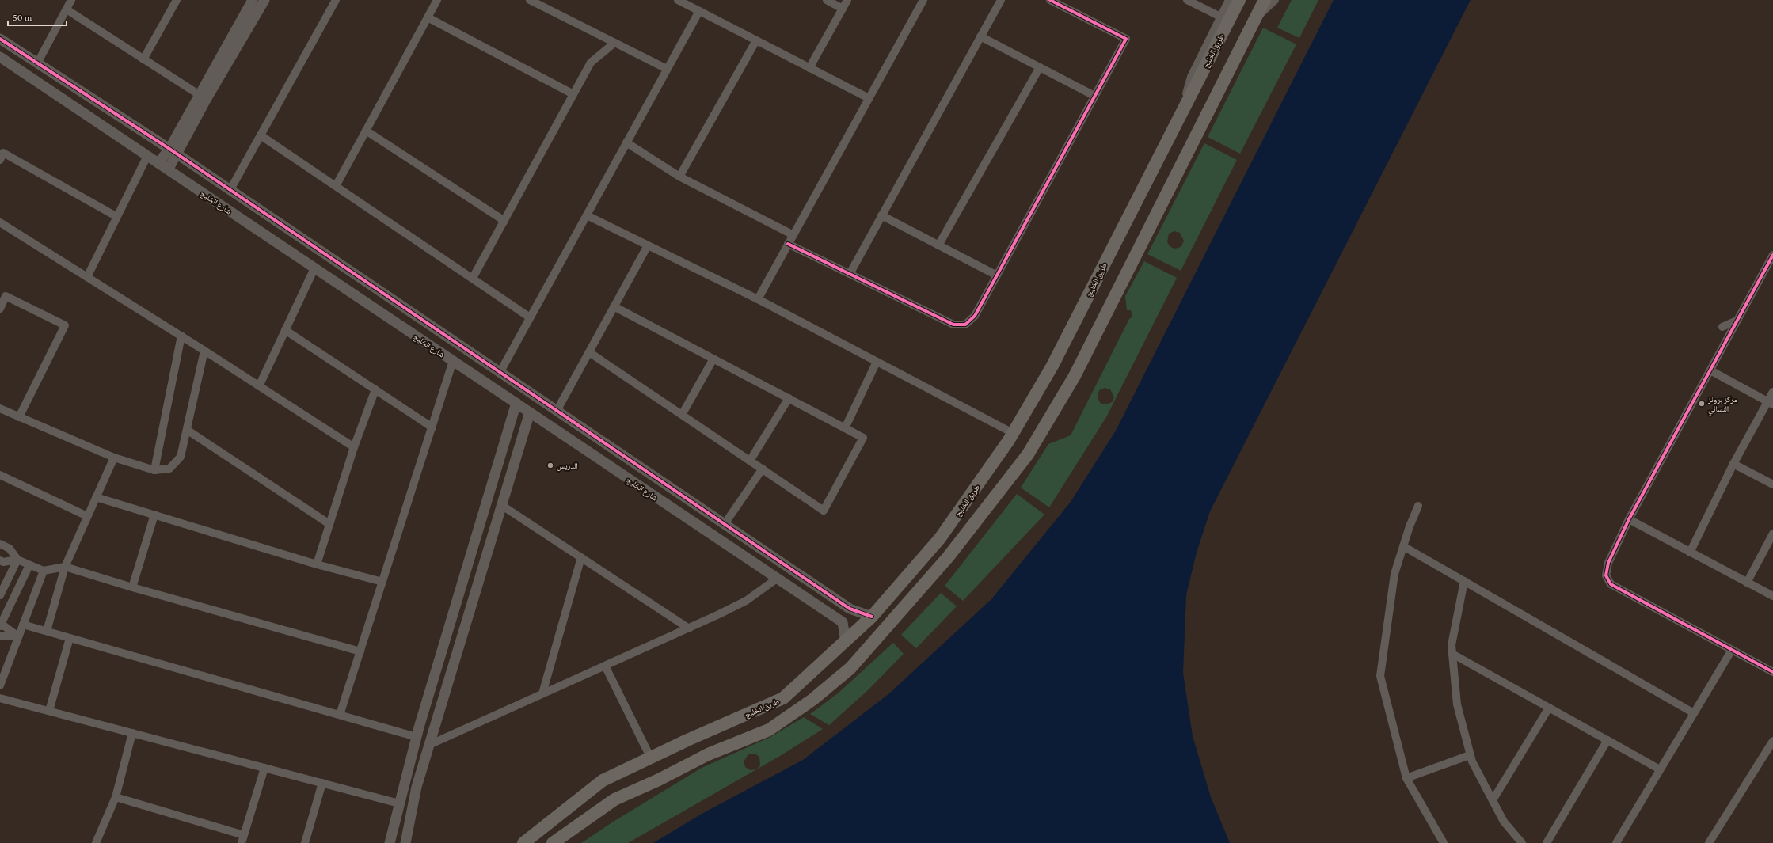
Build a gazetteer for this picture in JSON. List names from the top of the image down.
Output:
{
  "streets": {
    "main road": ["طريق الخليج"],
    "street": ["شارع الخليج"]
  },
  "crossings": [
    ["طريق الخليج", "شارع الخليج"]
  ],
  "places": ["مركز برونز النسائي", "الدريس"],
  "scale_bar": "50 m"
}
